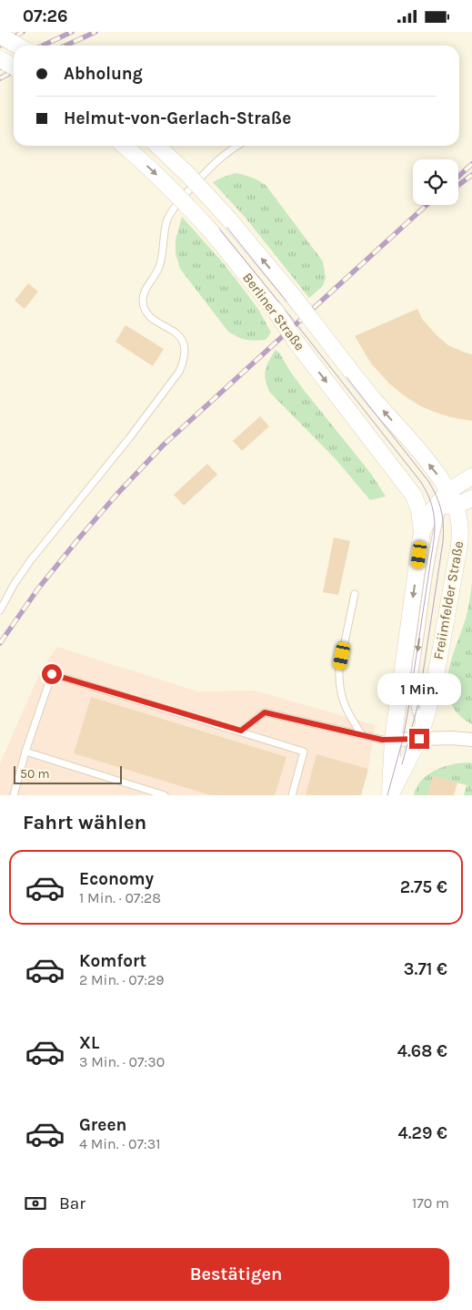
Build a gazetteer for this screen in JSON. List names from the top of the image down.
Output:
{
  "streets": {
    "street": ["Berliner Straße", "Freiimfelder Straße"]
  },
  "crossings": [
    ["Berliner Straße", "Freiimfelder Straße"]
  ],
  "scale_bar": "50 m",
  "page": {
    "status": "07:26",
    "banner": ["Abholung", "Helmut-von-Gerlach-Straße"],
    "bubble": "1 Min.",
    "scale": "50 m",
    "heading": "Fahrt wählen",
    "list": [
      {
        "name": "Economy",
        "note": "1 Min. · 07:28",
        "value": "2.75 €"
      },
      {
        "name": "Komfort",
        "note": "2 Min. · 07:29",
        "value": "3.71 €"
      },
      {
        "name": "XL",
        "note": "3 Min. · 07:30",
        "value": "4.68 €"
      },
      {
        "name": "Green",
        "note": "4 Min. · 07:31",
        "value": "4.29 €"
      }
    ],
    "pay": ["Bar", "170 m"],
    "buttons": "Bestätigen"
  }
}
